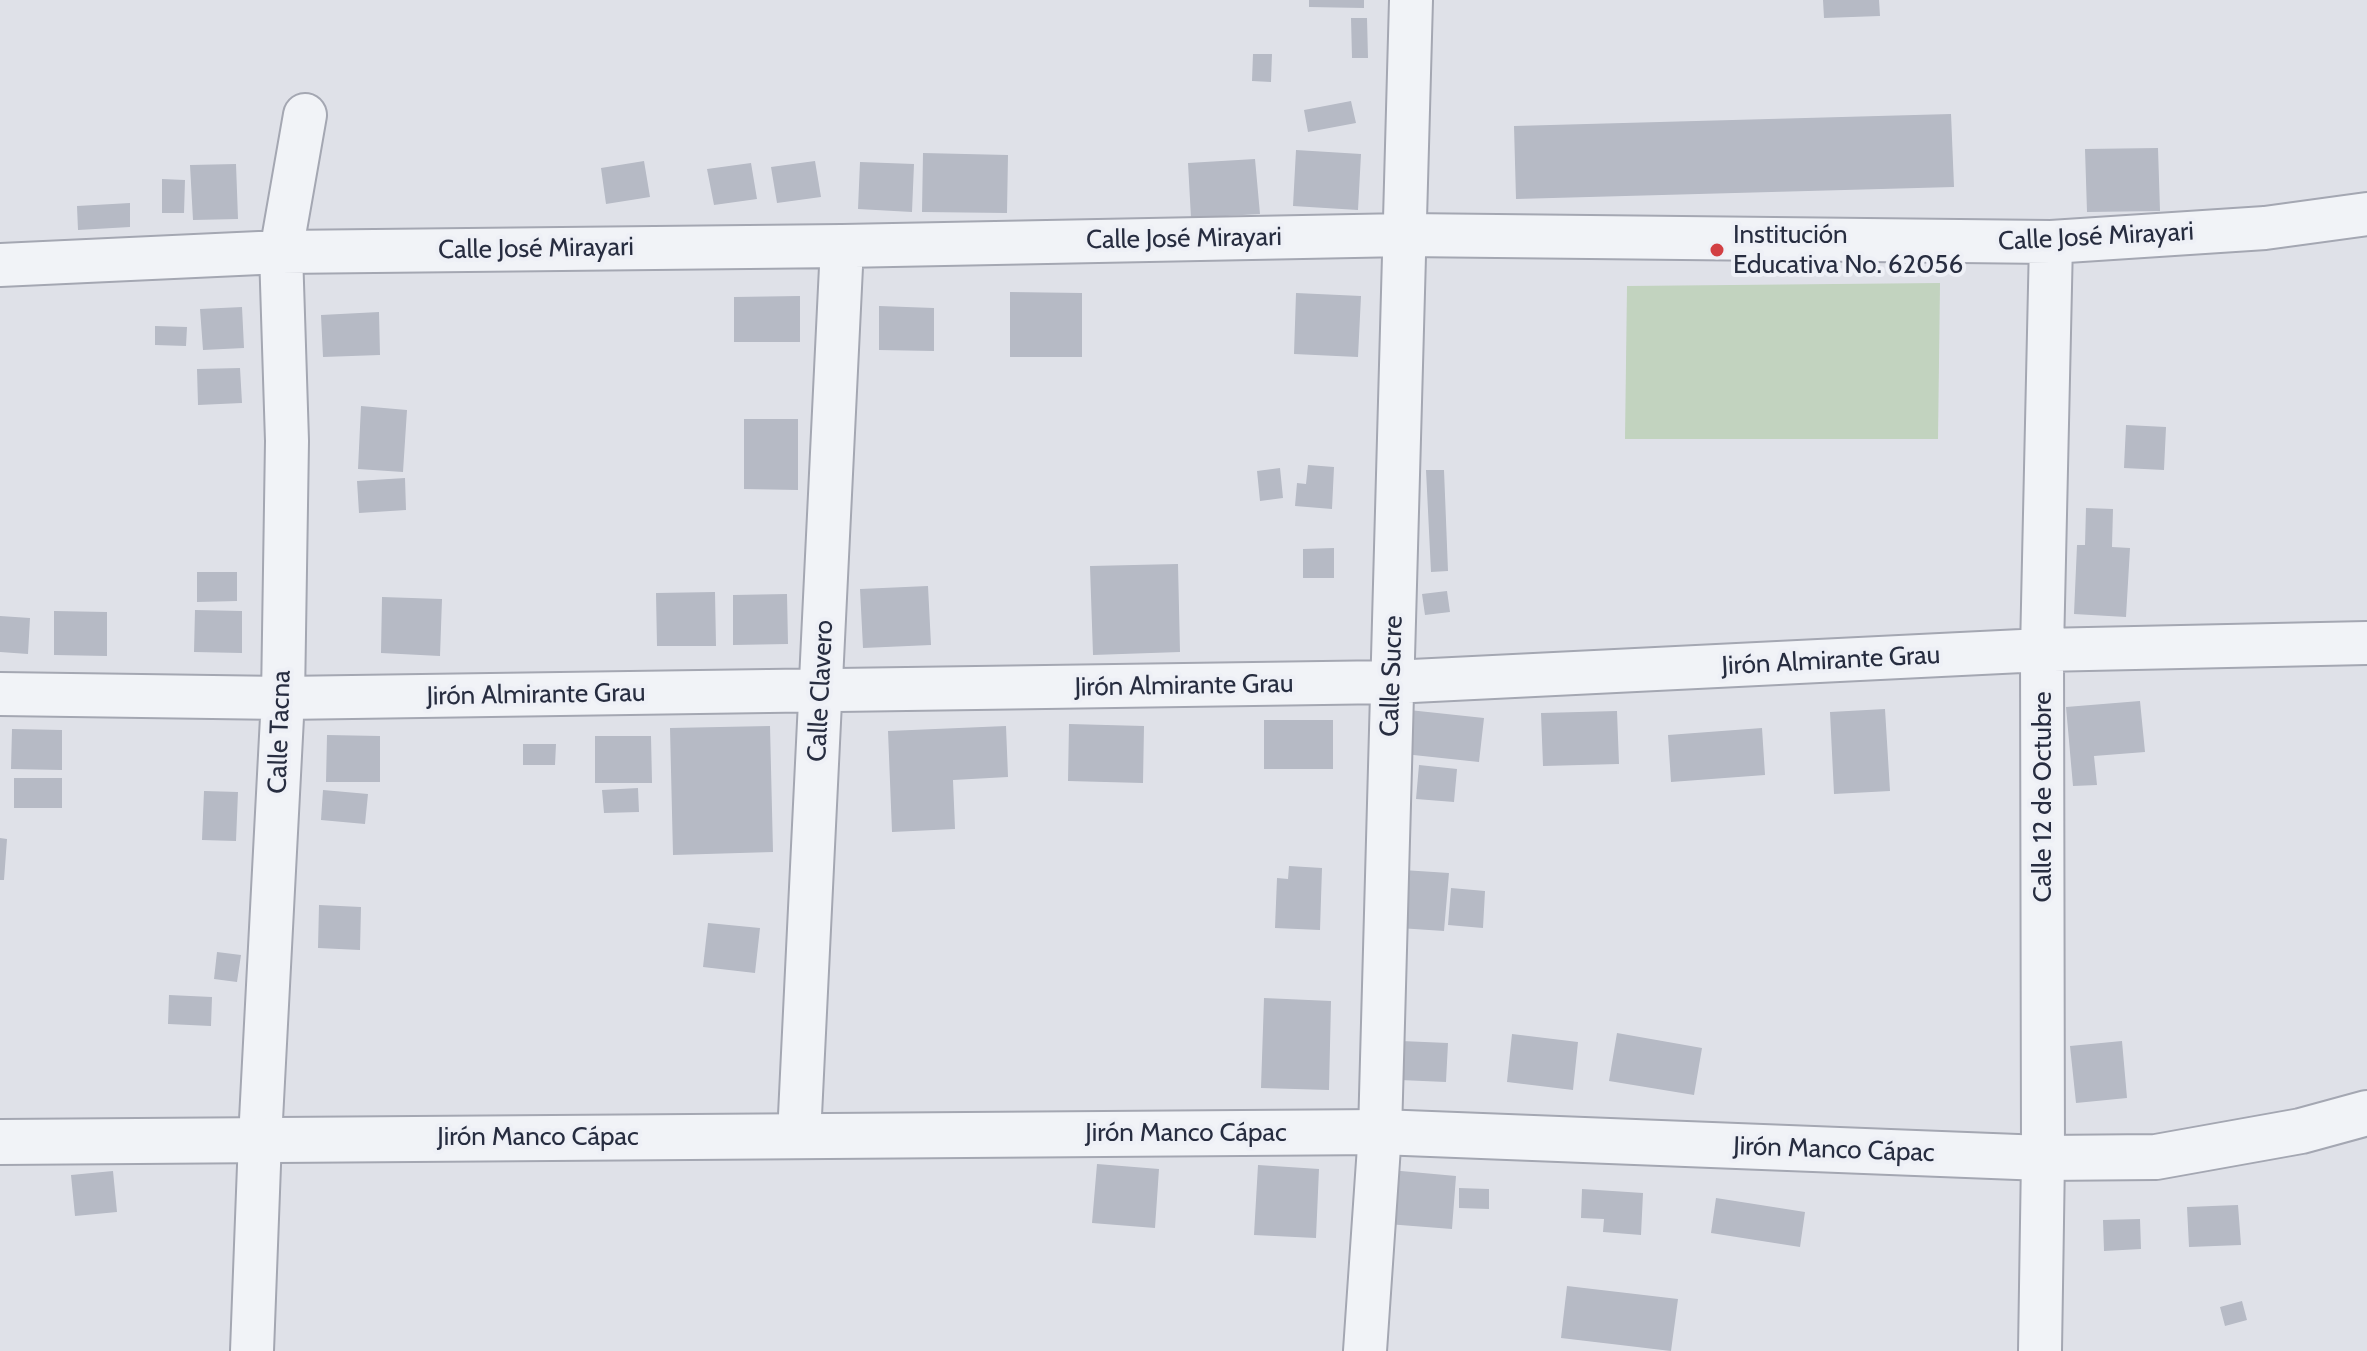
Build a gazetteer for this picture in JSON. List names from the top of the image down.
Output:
{
  "streets": {
    "street": [
      "Calle José Mirayari",
      "Jirón Almirante Grau",
      "Calle Sucre",
      "Calle Clavero",
      "Calle Tacna",
      "Calle 12 de Octubre",
      "Jirón Manco Cápac"
    ]
  },
  "crossings": [
    ["Calle José Mirayari", "Calle Sucre"],
    ["Calle José Mirayari", "Calle Clavero"],
    ["Calle José Mirayari", "Calle Tacna"],
    ["Calle José Mirayari", "Calle 12 de Octubre"],
    ["Jirón Almirante Grau", "Calle Sucre"],
    ["Jirón Almirante Grau", "Calle Clavero"],
    ["Jirón Almirante Grau", "Calle Tacna"],
    ["Jirón Almirante Grau", "Calle 12 de Octubre"],
    ["Calle Sucre", "Jirón Manco Cápac"],
    ["Calle Clavero", "Jirón Manco Cápac"],
    ["Calle Tacna", "Jirón Manco Cápac"],
    ["Calle 12 de Octubre", "Jirón Manco Cápac"]
  ],
  "places": ["Institución Educativa No. 62056"]
}
